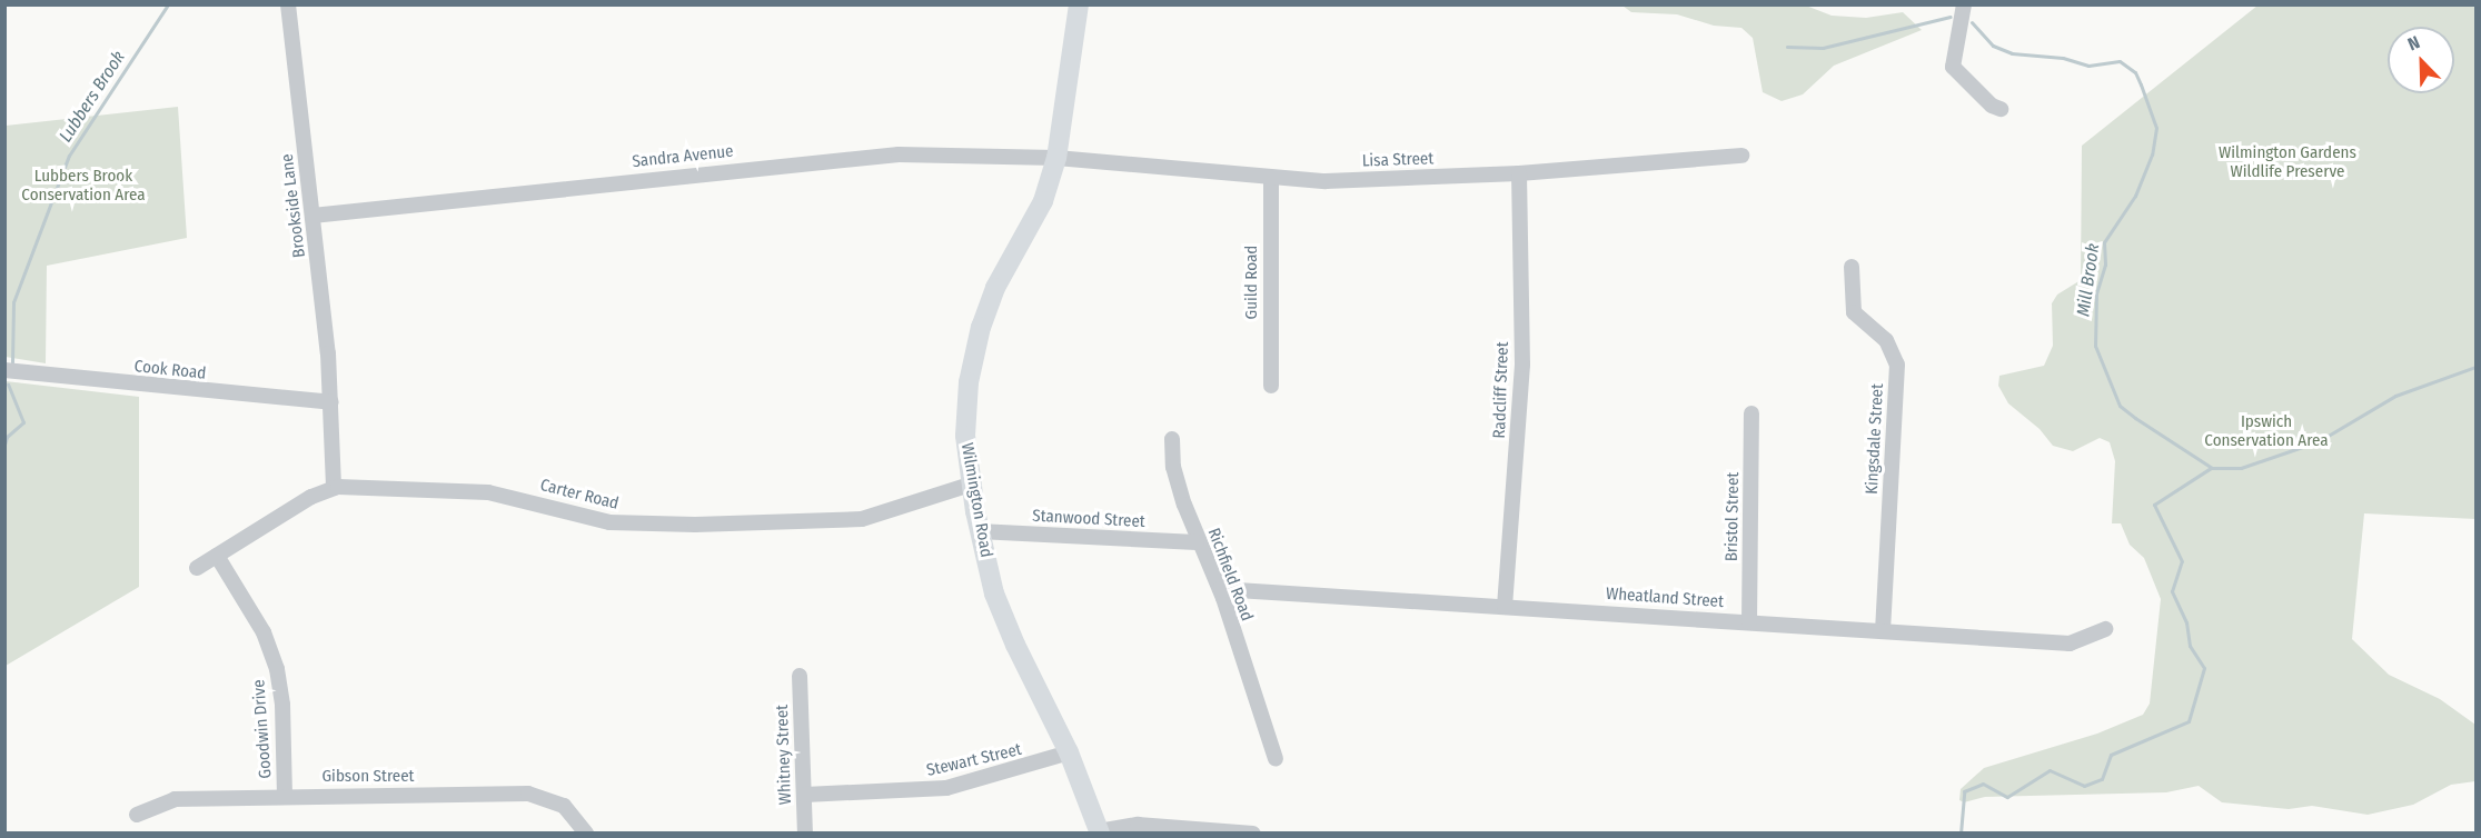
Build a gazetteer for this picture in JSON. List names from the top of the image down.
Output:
{
  "streets": {
    "main road": ["Wilmington Road"],
    "street": [
      "Sandra Avenue",
      "Lisa Street",
      "Brookside Lane",
      "Guild Road",
      "Cook Road",
      "Radcliff Street",
      "Kingsdale Street",
      "Carter Road",
      "Bristol Street",
      "Stanwood Street",
      "Richfield Road",
      "Wheatland Street",
      "Goodwin Drive",
      "Whitney Street",
      "Stewart Street",
      "Gibson Street"
    ]
  },
  "crossings": [
    ["Sandra Avenue", "Lisa Street"],
    ["Sandra Avenue", "Brookside Lane"],
    ["Sandra Avenue", "Wilmington Road"],
    ["Lisa Street", "Guild Road"],
    ["Lisa Street", "Radcliff Street"],
    ["Lisa Street", "Wilmington Road"],
    ["Brookside Lane", "Cook Road"],
    ["Brookside Lane", "Carter Road"],
    ["Radcliff Street", "Wheatland Street"],
    ["Kingsdale Street", "Wheatland Street"],
    ["Carter Road", "Wilmington Road"],
    ["Carter Road", "Goodwin Drive"],
    ["Wilmington Road", "Stanwood Street"],
    ["Wilmington Road", "Stewart Street"],
    ["Bristol Street", "Wheatland Street"],
    ["Stanwood Street", "Richfield Road"],
    ["Richfield Road", "Wheatland Street"],
    ["Goodwin Drive", "Gibson Street"],
    ["Whitney Street", "Stewart Street"]
  ],
  "water": ["Lubbers Brook", "Mill Brook"],
  "parks": ["Wilmington Gardens Wildlife Preserve", "Lubbers Brook Conservation Area", "Ipswich Conservation Area"],
  "north": "top left"
}
